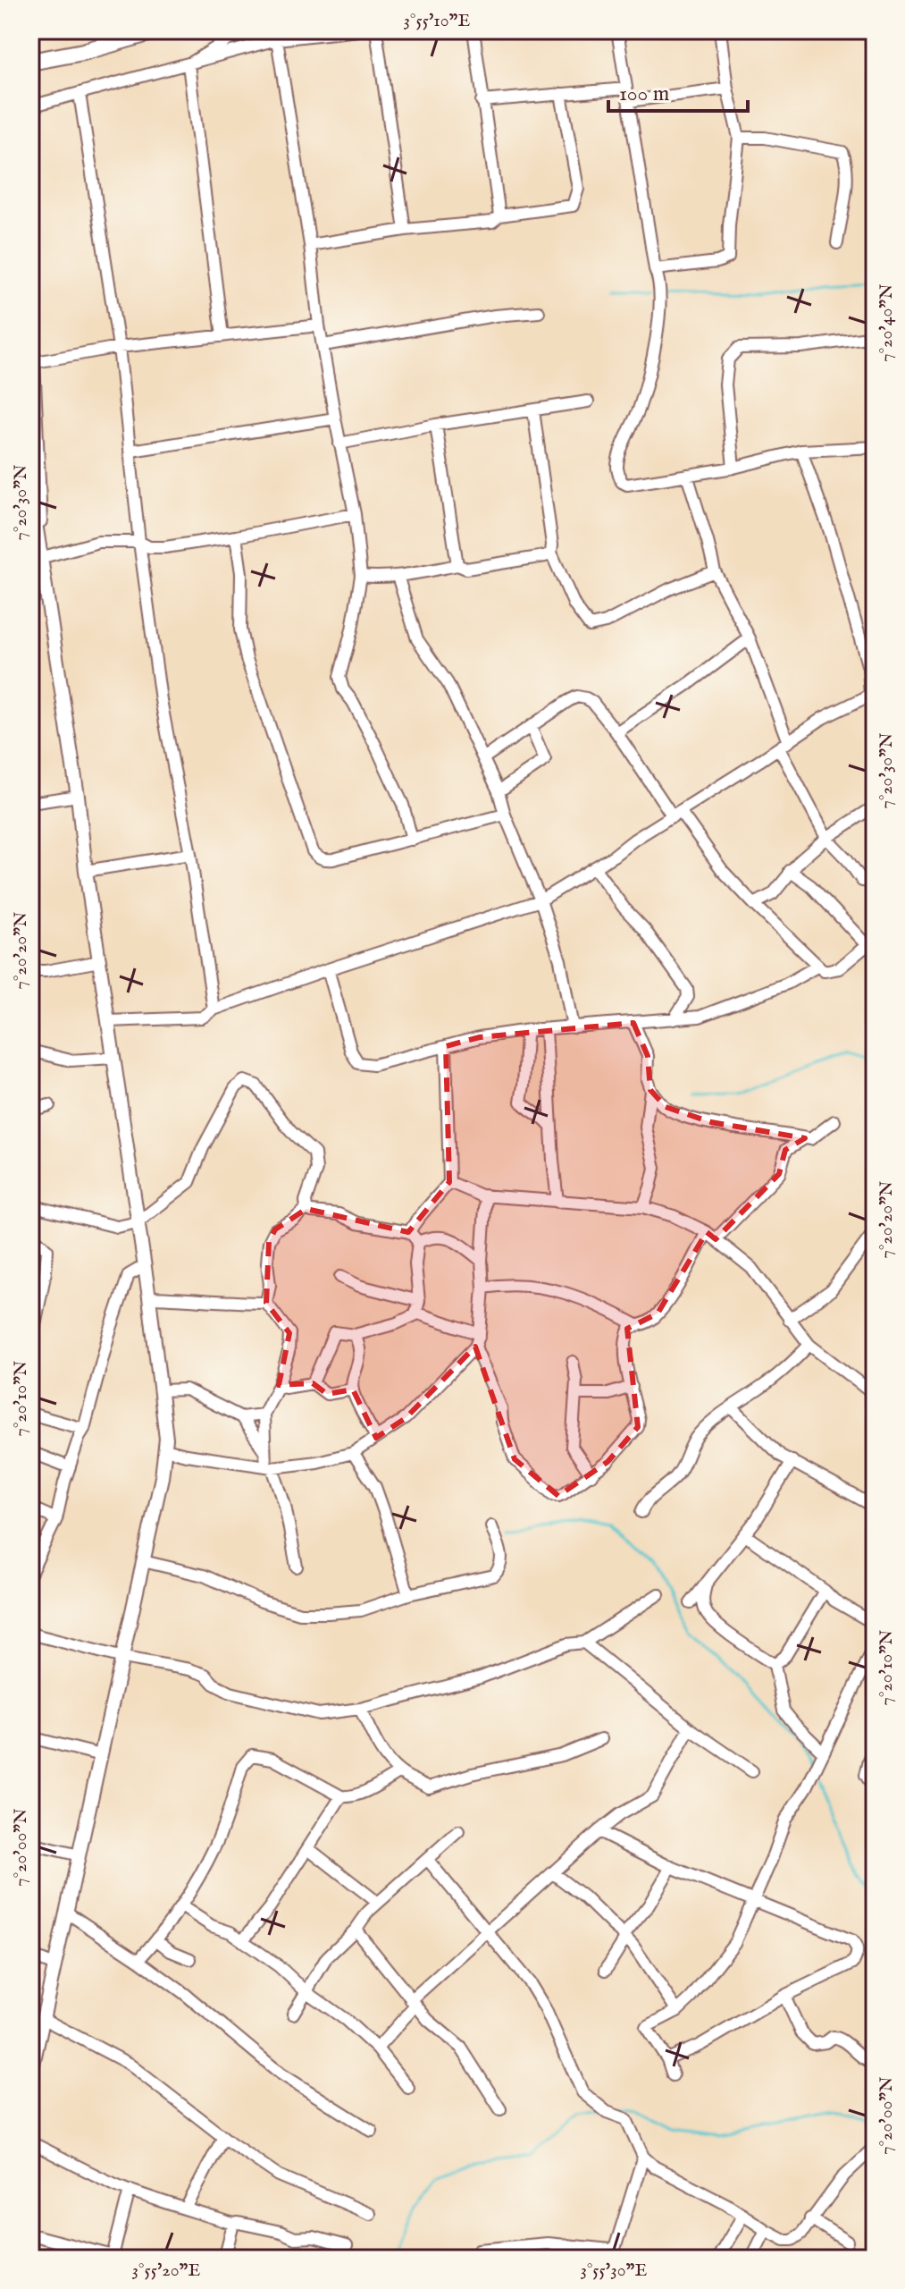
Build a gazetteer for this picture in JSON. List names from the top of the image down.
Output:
{
  "scale_bar": "100 m",
  "coordinates": [
    "3°55'10\"E",
    "7°20'40\"N",
    "7°20'30\"N",
    "7°20'20\"N",
    "7°20'10\"N",
    "7°20'00\"N",
    "3°55'20\"E",
    "3°55'30\"E"
  ]
}
